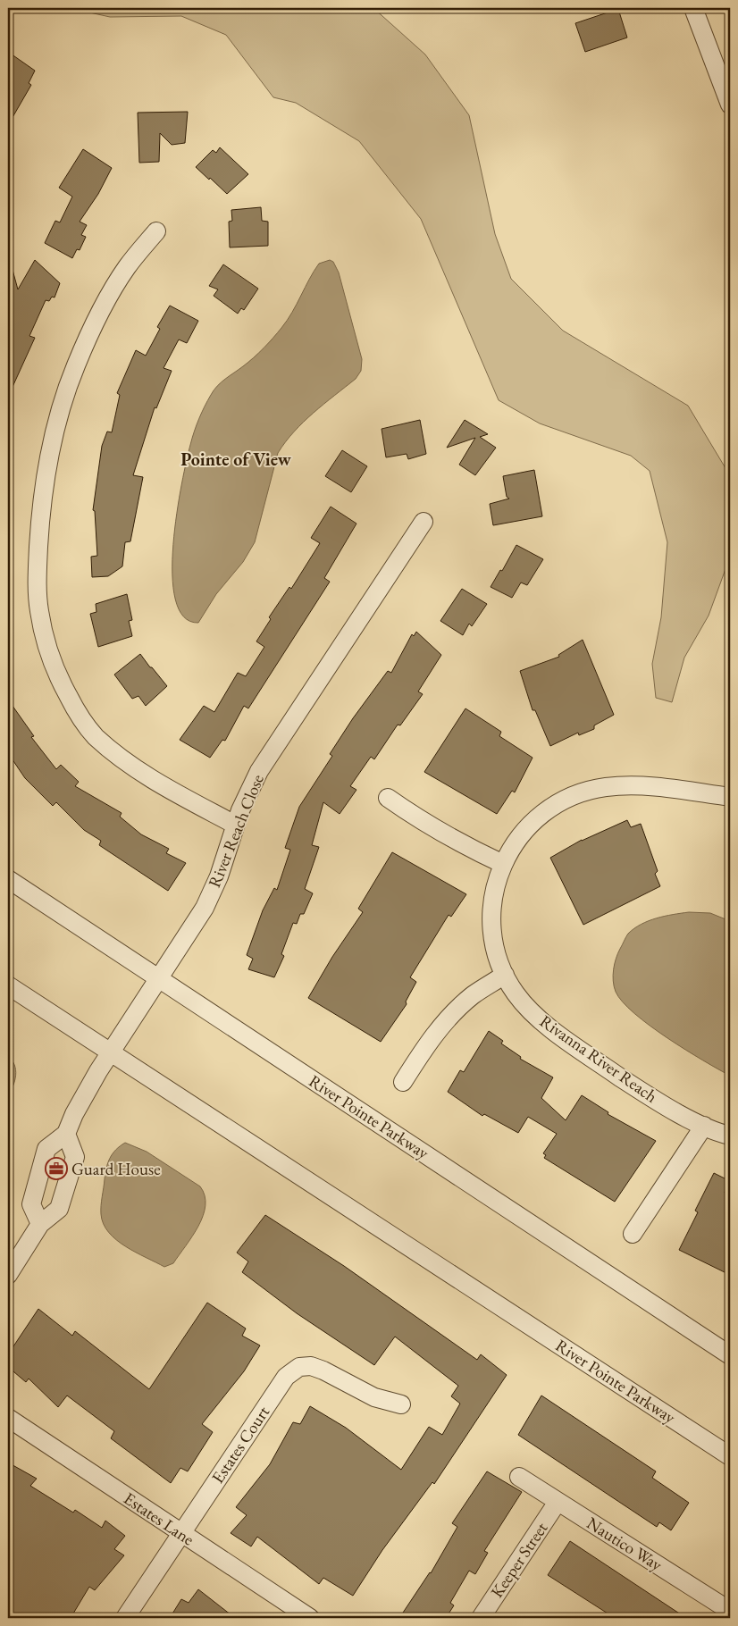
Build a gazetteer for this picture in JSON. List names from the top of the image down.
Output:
{
  "streets": {
    "street": [
      "River Reach Close",
      "Rivanna River Reach",
      "River Pointe Parkway",
      "Estates Court",
      "Estates Lane",
      "Nautico Way",
      "Keeper Street"
    ]
  },
  "crossings": [
    ["River Reach Close", "River Pointe Parkway"],
    ["Estates Court", "Estates Lane"],
    ["Nautico Way", "Keeper Street"]
  ],
  "districts": ["Pointe of View"],
  "places": {
    "office": ["Guard House"]
  }
}
